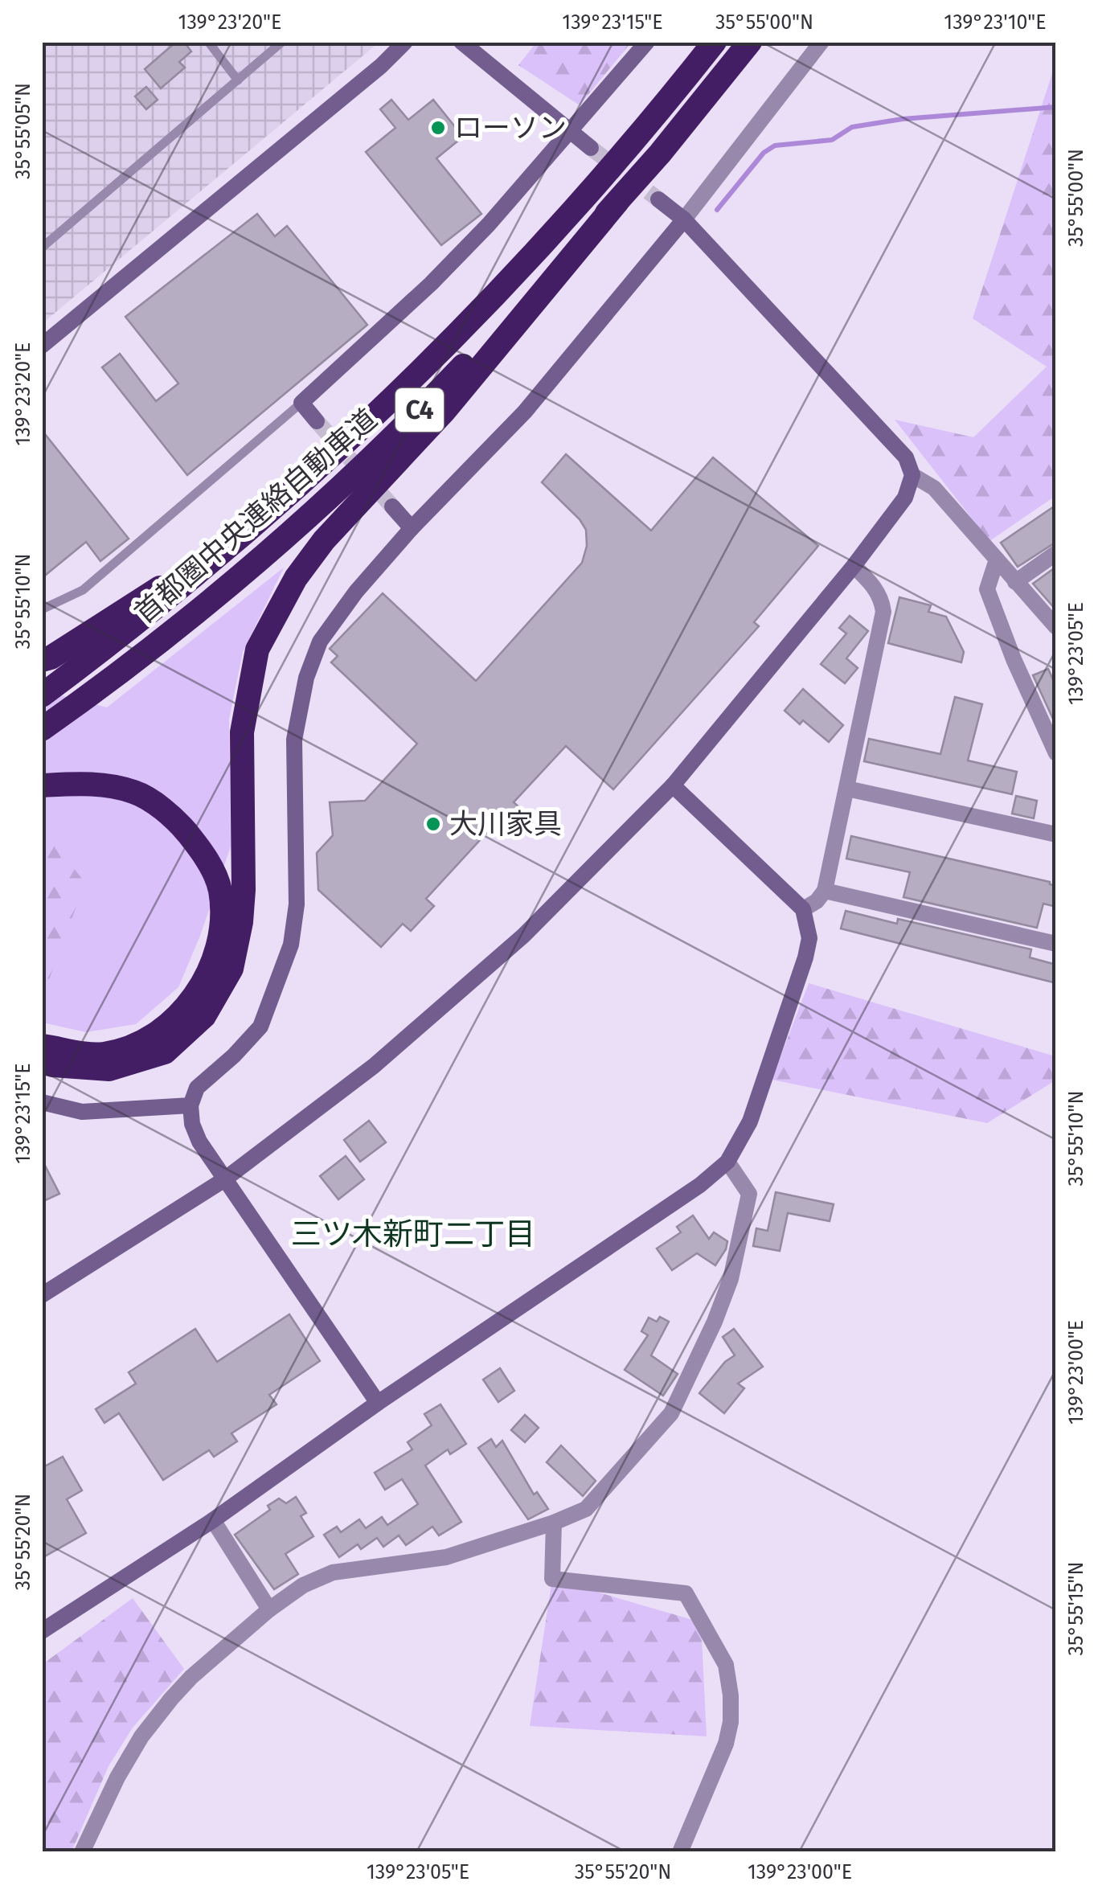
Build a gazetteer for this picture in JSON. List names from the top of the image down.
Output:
{
  "streets": {
    "highway": ["C4", "首都圏中央連絡自動車道"]
  },
  "districts": ["三ツ木新町二丁目"],
  "places": ["ローソン", "大川家具"],
  "coordinates": [
    "139°23'20\"E",
    "139°23'15\"E",
    "35°55'00\"N",
    "139°23'10\"E",
    "35°55'05\"N",
    "35°55'10\"N",
    "139°23'05\"E",
    "139°23'00\"E",
    "35°55'20\"N",
    "35°55'15\"N"
  ]
}
